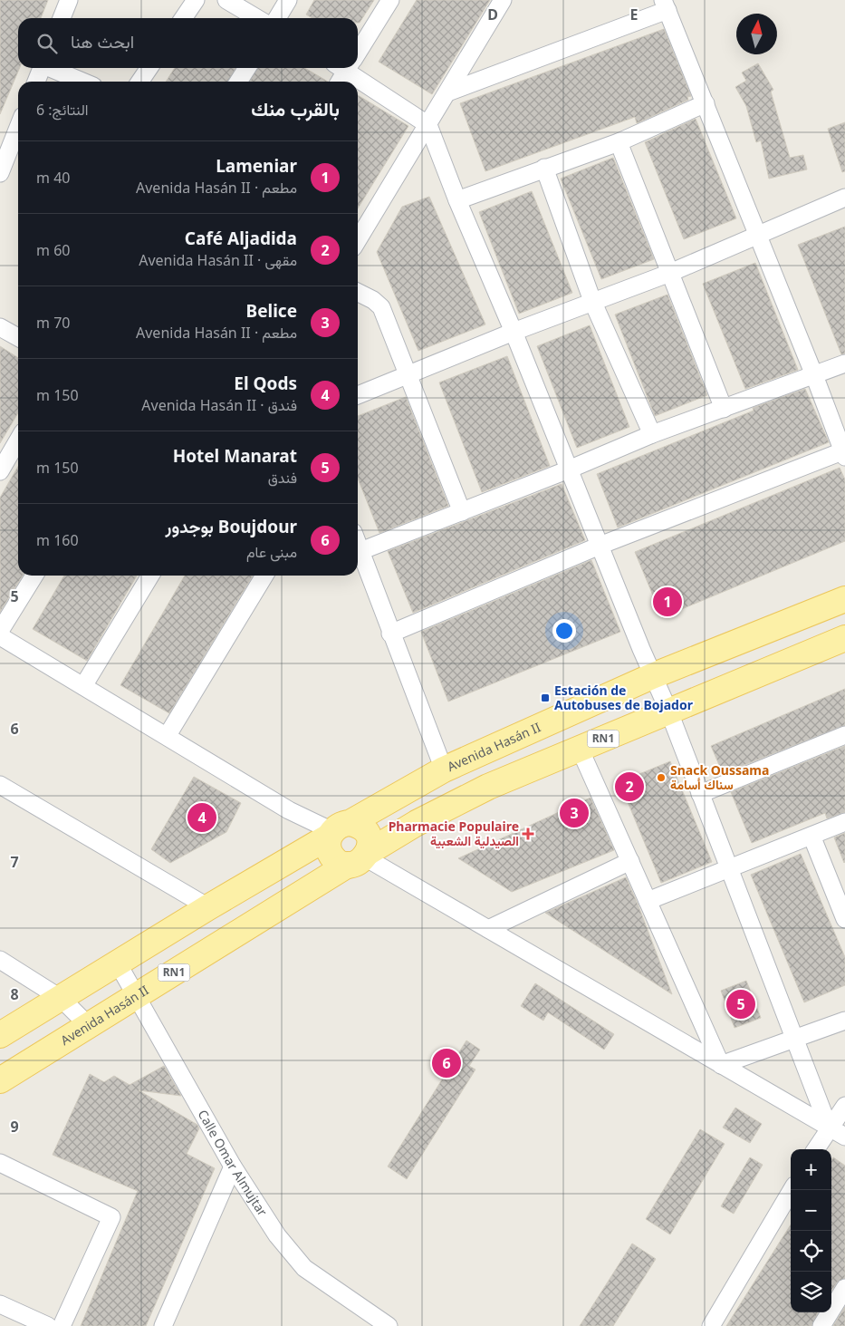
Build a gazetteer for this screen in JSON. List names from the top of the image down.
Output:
{
  "streets": {
    "main road": ["RN1", "Avenida Hasán II"],
    "street": ["Calle Omar Almujtar"]
  },
  "crossings": [
    ["Avenida Hasán II", "Calle Omar Almujtar"]
  ],
  "places": {
    "transit": ["Estación de Autobuses de Bojador"],
    "other": ["Snack Oussama سناك أسامة"],
    "health": ["Pharmacie Populaire الصيدلية الشعبية"]
  },
  "north": "top",
  "page": {
    "search": "ابحث هنا",
    "heading": ["بالقرب منك", "النتائج: 6"],
    "list": [
      {
        "mark": "1",
        "name": "Lameniar",
        "note": "مطعم · Avenida Hasán II",
        "value": "40 m"
      },
      {
        "mark": "2",
        "name": "Café Aljadida",
        "note": "مقهى · Avenida Hasán II",
        "value": "60 m"
      },
      {
        "mark": "3",
        "name": "Belice",
        "note": "مطعم · Avenida Hasán II",
        "value": "70 m"
      },
      {
        "mark": "4",
        "name": "El Qods",
        "note": "فندق · Avenida Hasán II",
        "value": "150 m"
      },
      {
        "mark": "5",
        "name": "Hotel Manarat",
        "note": "فندق",
        "value": "150 m"
      },
      {
        "mark": "6",
        "name": "Boujdour بوجدور",
        "note": "مبنى عام",
        "value": "160 m"
      }
    ],
    "pins": [
      "1",
      "2",
      "3",
      "4",
      "5",
      "6"
    ],
    "map_buttons": ["+", "−"]
  },
  "grid": {
    "columns": ["D", "E"],
    "rows": [
      "5",
      "6",
      "7",
      "8",
      "9"
    ]
  }
}
